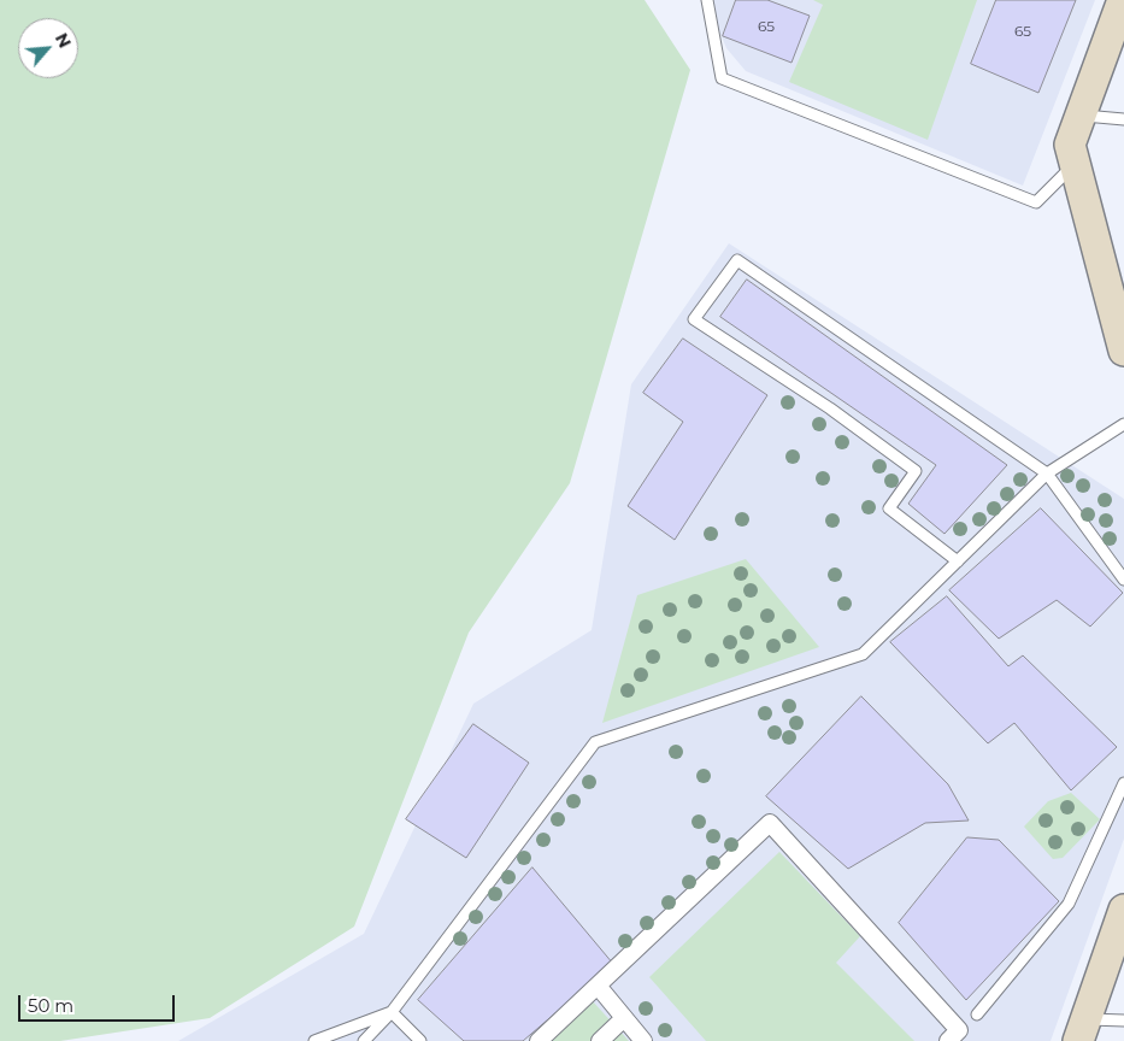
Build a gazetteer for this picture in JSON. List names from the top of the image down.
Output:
{
  "house_numbers": ["65", "65"],
  "scale_bar": "50 m",
  "north": "top right"
}
